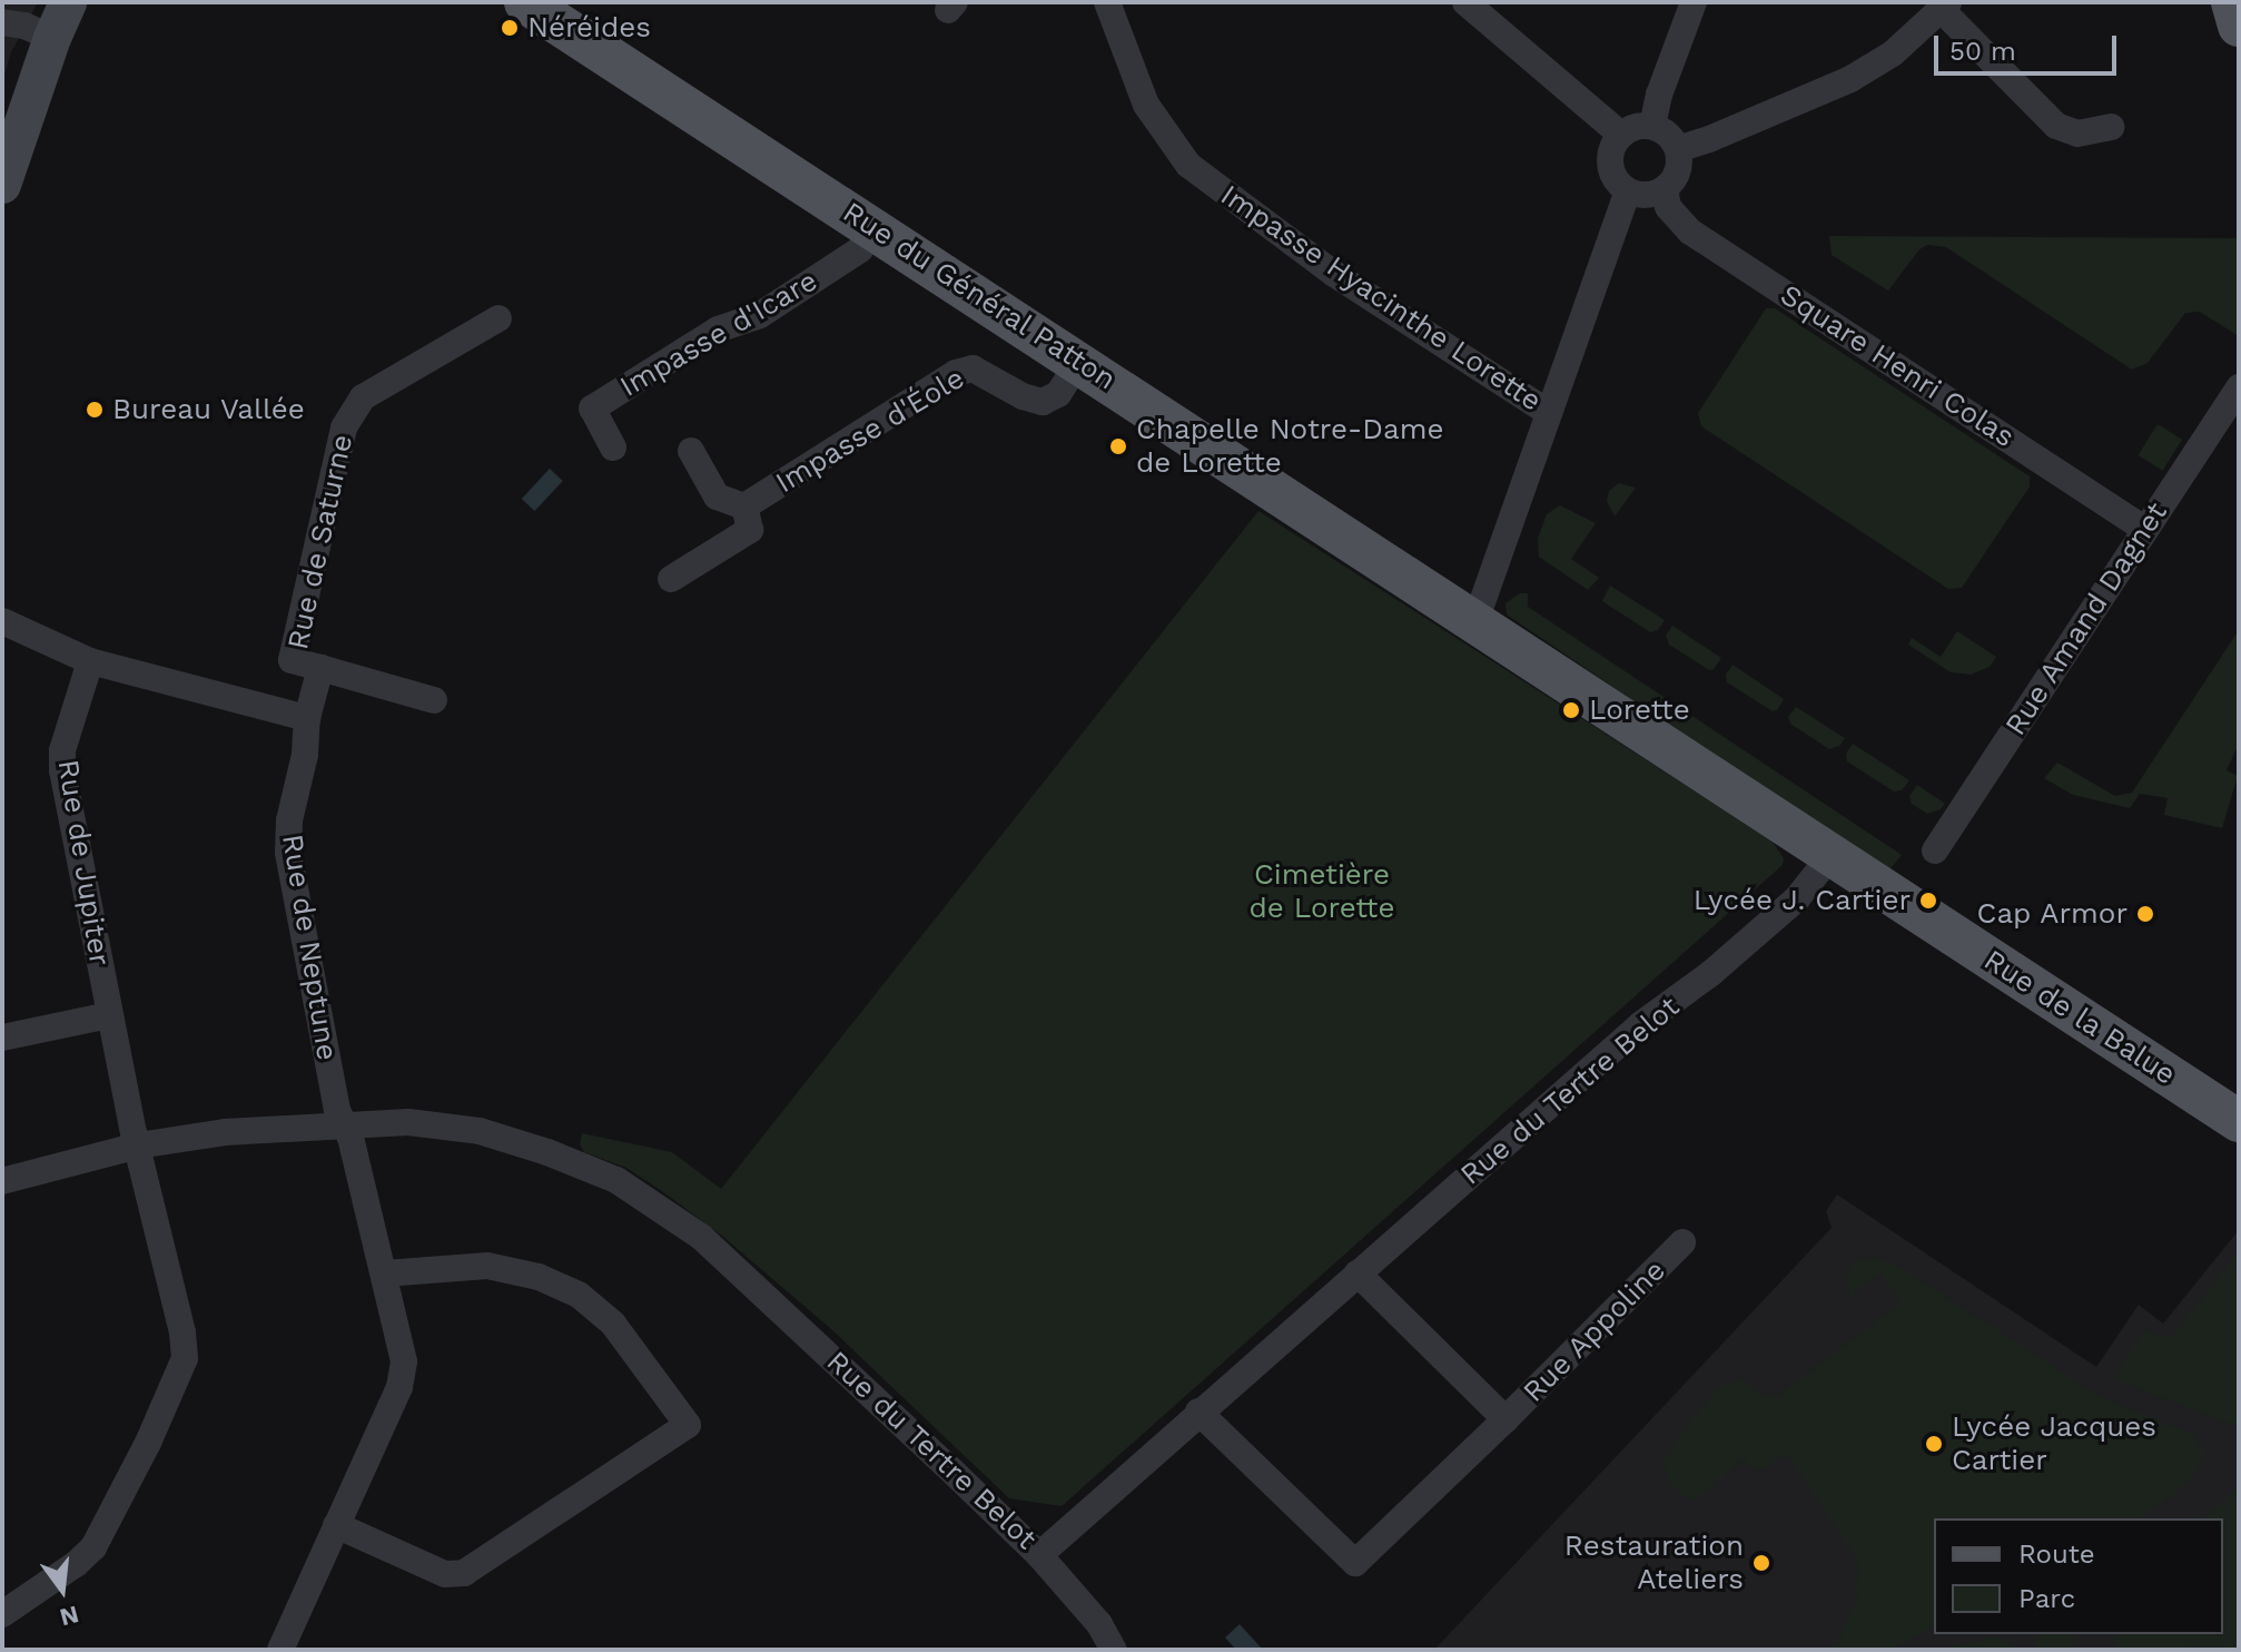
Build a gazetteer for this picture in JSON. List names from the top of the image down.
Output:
{
  "streets": {
    "main road": ["Rue du Général Patton", "Rue de la Balue"],
    "street": [
      "Impasse Hyacinthe Lorette",
      "Impasse d'Icare",
      "Square Henri Colas",
      "Impasse d'Éole",
      "Rue de Saturne",
      "Rue Amand Dagnet",
      "Rue de Jupiter",
      "Rue de Neptune",
      "Rue du Tertre Belot",
      "Rue Appoline"
    ]
  },
  "crossings": [
    ["Rue du Général Patton", "Impasse d'Icare"],
    ["Rue du Général Patton", "Impasse d'Éole"],
    ["Rue du Général Patton", "Rue de la Balue"],
    ["Square Henri Colas", "Rue Amand Dagnet"],
    ["Rue de Saturne", "Rue de Neptune"],
    ["Rue de Jupiter", "Rue du Tertre Belot"],
    ["Rue de Neptune", "Rue du Tertre Belot"],
    ["Rue de la Balue", "Rue du Tertre Belot"],
    ["Rue du Tertre Belot", "Rue Appoline"]
  ],
  "parks": ["Cimetière de Lorette"],
  "places": [
    "Néréides",
    "Bureau Vallée",
    "Chapelle Notre-Dame de Lorette",
    "Lorette",
    "Lycée J. Cartier",
    "Cap Armor",
    "Lycée Jacques Cartier",
    "Restauration Ateliers"
  ],
  "legend": ["Route", "Parc"],
  "scale_bar": "50 m",
  "north": "bottom"
}
